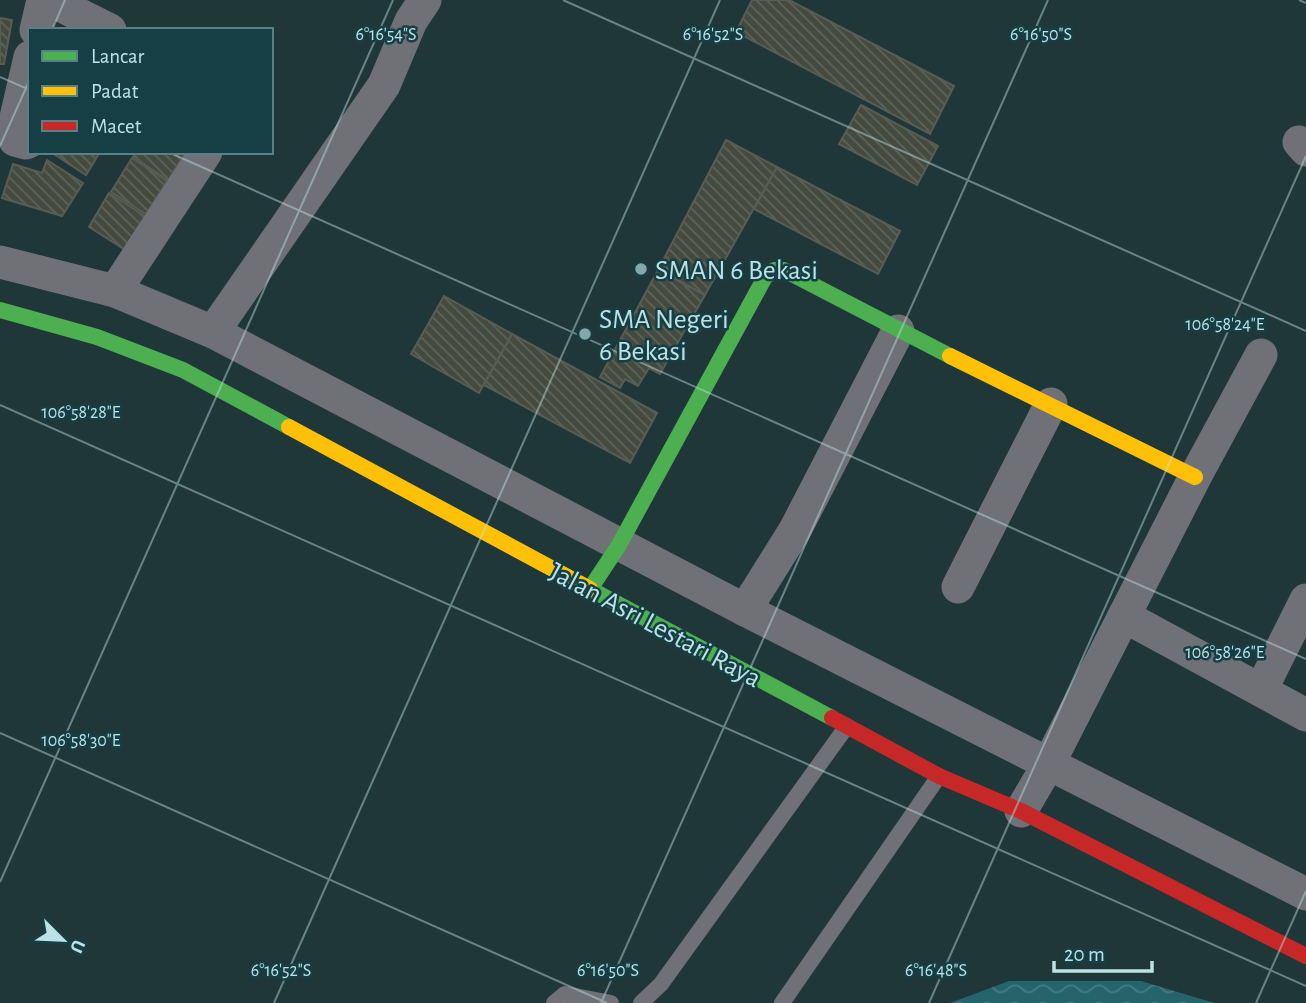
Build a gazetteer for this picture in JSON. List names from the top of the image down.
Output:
{
  "streets": {
    "street": ["Jalan Asri Lestari Raya"]
  },
  "places": ["SMAN 6 Bekasi", "SMA Negeri 6 Bekasi"],
  "legend": ["Lancar", "Padat", "Macet"],
  "scale_bar": "20 m",
  "north": "bottom right",
  "coordinates": [
    "6°16'54\"S",
    "6°16'52\"S",
    "6°16'50\"S",
    "106°58'24\"E",
    "106°58'28\"E",
    "106°58'26\"E",
    "106°58'30\"E",
    "6°16'48\"S"
  ]
}
